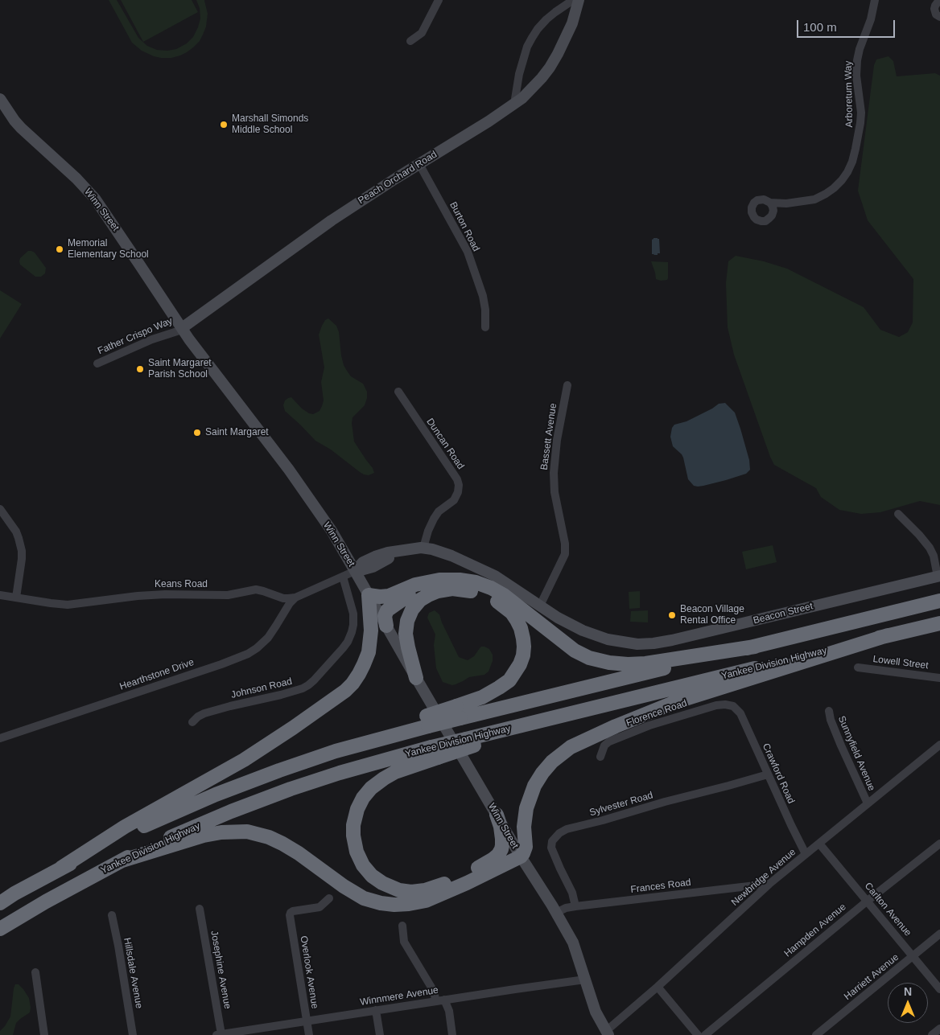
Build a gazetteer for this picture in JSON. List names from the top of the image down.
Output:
{
  "streets": {
    "highway": ["Yankee Division Highway"],
    "street": [
      "Arboretum Way",
      "Peach Orchard Road",
      "Winn Street",
      "Burton Road",
      "Father Crispo Way",
      "Bassett Avenue",
      "Duncan Road",
      "Keans Road",
      "Beacon Street",
      "Lowell Street",
      "Hearthstone Drive",
      "Johnson Road",
      "Florence Road",
      "Sunnyfield Avenue",
      "Crawford Road",
      "Sylvester Road",
      "Newbridge Avenue",
      "Frances Road",
      "Carlton Avenue",
      "Hampden Avenue",
      "Josephine Avenue",
      "Overlook Avenue",
      "Hillsdale Avenue",
      "Harriett Avenue",
      "Winnmere Avenue"
    ]
  },
  "crossings": [
    ["Peach Orchard Road", "Winn Street"],
    ["Peach Orchard Road", "Burton Road"],
    ["Peach Orchard Road", "Father Crispo Way"],
    ["Winn Street", "Father Crispo Way"],
    ["Winn Street", "Keans Road"],
    ["Winn Street", "Beacon Street"],
    ["Winn Street", "Newbridge Avenue"],
    ["Winn Street", "Frances Road"],
    ["Winn Street", "Winnmere Avenue"],
    ["Bassett Avenue", "Beacon Street"],
    ["Duncan Road", "Beacon Street"],
    ["Keans Road", "Beacon Street"],
    ["Keans Road", "Hearthstone Drive"],
    ["Keans Road", "Johnson Road"],
    ["Florence Road", "Crawford Road"],
    ["Sunnyfield Avenue", "Newbridge Avenue"],
    ["Crawford Road", "Sylvester Road"],
    ["Crawford Road", "Newbridge Avenue"],
    ["Sylvester Road", "Frances Road"],
    ["Newbridge Avenue", "Frances Road"],
    ["Newbridge Avenue", "Carlton Avenue"],
    ["Carlton Avenue", "Hampden Avenue"],
    ["Carlton Avenue", "Harriett Avenue"],
    ["Josephine Avenue", "Winnmere Avenue"],
    ["Overlook Avenue", "Winnmere Avenue"]
  ],
  "places": [
    "Marshall Simonds Middle School",
    "Memorial Elementary School",
    "Saint Margaret Parish School",
    "Saint Margaret",
    "Beacon Village Rental Office"
  ],
  "scale_bar": "100 m",
  "north": "top"
}
